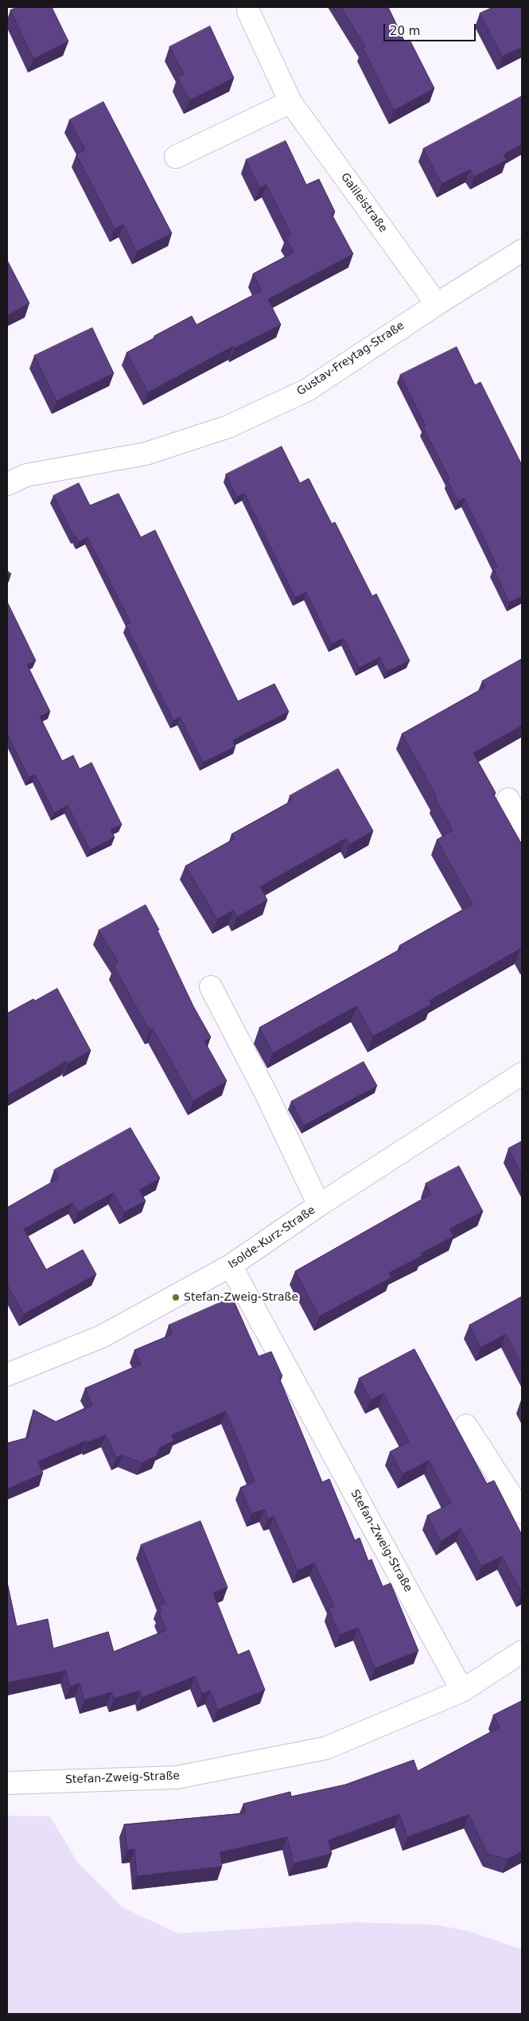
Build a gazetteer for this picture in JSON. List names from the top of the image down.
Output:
{
  "streets": {
    "street": [
      "Galileistraße",
      "Gustav-Freytag-Straße",
      "Isolde-Kurz-Straße",
      "Stefan-Zweig-Straße"
    ]
  },
  "crossings": [
    ["Galileistraße", "Gustav-Freytag-Straße"],
    ["Isolde-Kurz-Straße", "Stefan-Zweig-Straße"]
  ],
  "places": ["Stefan-Zweig-Straße"],
  "scale_bar": "20 m"
}
